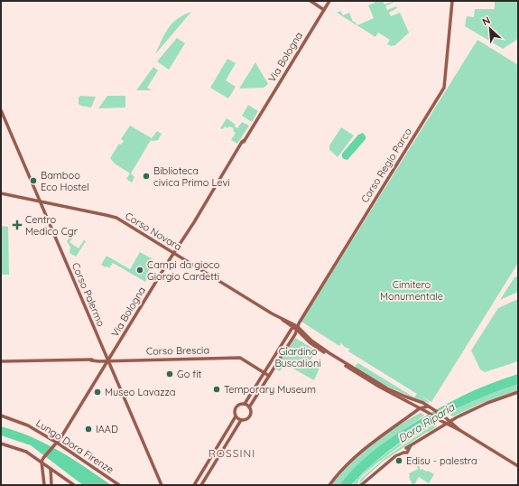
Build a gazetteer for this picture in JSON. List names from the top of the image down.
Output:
{
  "streets": {
    "street": [
      "Via Bologna",
      "Corso Regio Parco",
      "Corso Novara",
      "Corso Palermo",
      "Corso Brescia",
      "Lungo Dora Firenze"
    ]
  },
  "crossings": [
    ["Via Bologna", "Corso Novara"],
    ["Via Bologna", "Corso Palermo"],
    ["Via Bologna", "Corso Brescia"],
    ["Via Bologna", "Lungo Dora Firenze"],
    ["Corso Regio Parco", "Corso Novara"],
    ["Corso Regio Parco", "Corso Brescia"],
    ["Corso Novara", "Corso Palermo"],
    ["Corso Palermo", "Corso Brescia"]
  ],
  "districts": ["ROSSINI"],
  "water": ["Dora Riparia"],
  "parks": ["Cimitero Monumentale", "Giardino Buscalioni"],
  "places": {
    "other": [
      "Biblioteca civica Primo Levi",
      "Bamboo Eco Hostel",
      "Campi da gioco Giorgio Cardetti",
      "Go fit",
      "Temporary Museum",
      "Museo Lavazza",
      "IAAD",
      "Edisu - palestra"
    ],
    "health": ["Centro Medico Cgr"]
  },
  "north": "top left"
}
